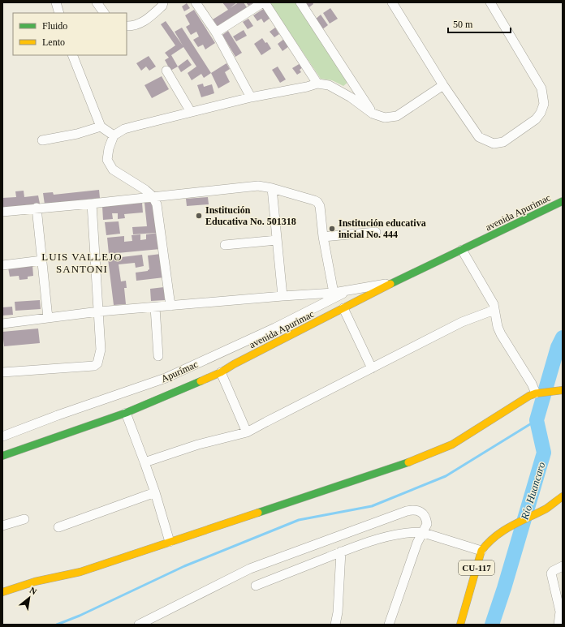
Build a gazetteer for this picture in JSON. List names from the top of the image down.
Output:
{
  "streets": {
    "street": ["avenida Apurimac", "Apurímac", "CU-117"]
  },
  "crossings": [
    ["avenida Apurimac", "Apurímac"]
  ],
  "districts": ["LUIS VALLEJO SANTONI"],
  "water": ["Río Huancaro"],
  "places": ["Institución Educativa No. 501318", "Institución educativa inicial No. 444"],
  "legend": ["Fluido", "Lento"],
  "scale_bar": "50 m",
  "north": "top right"
}
